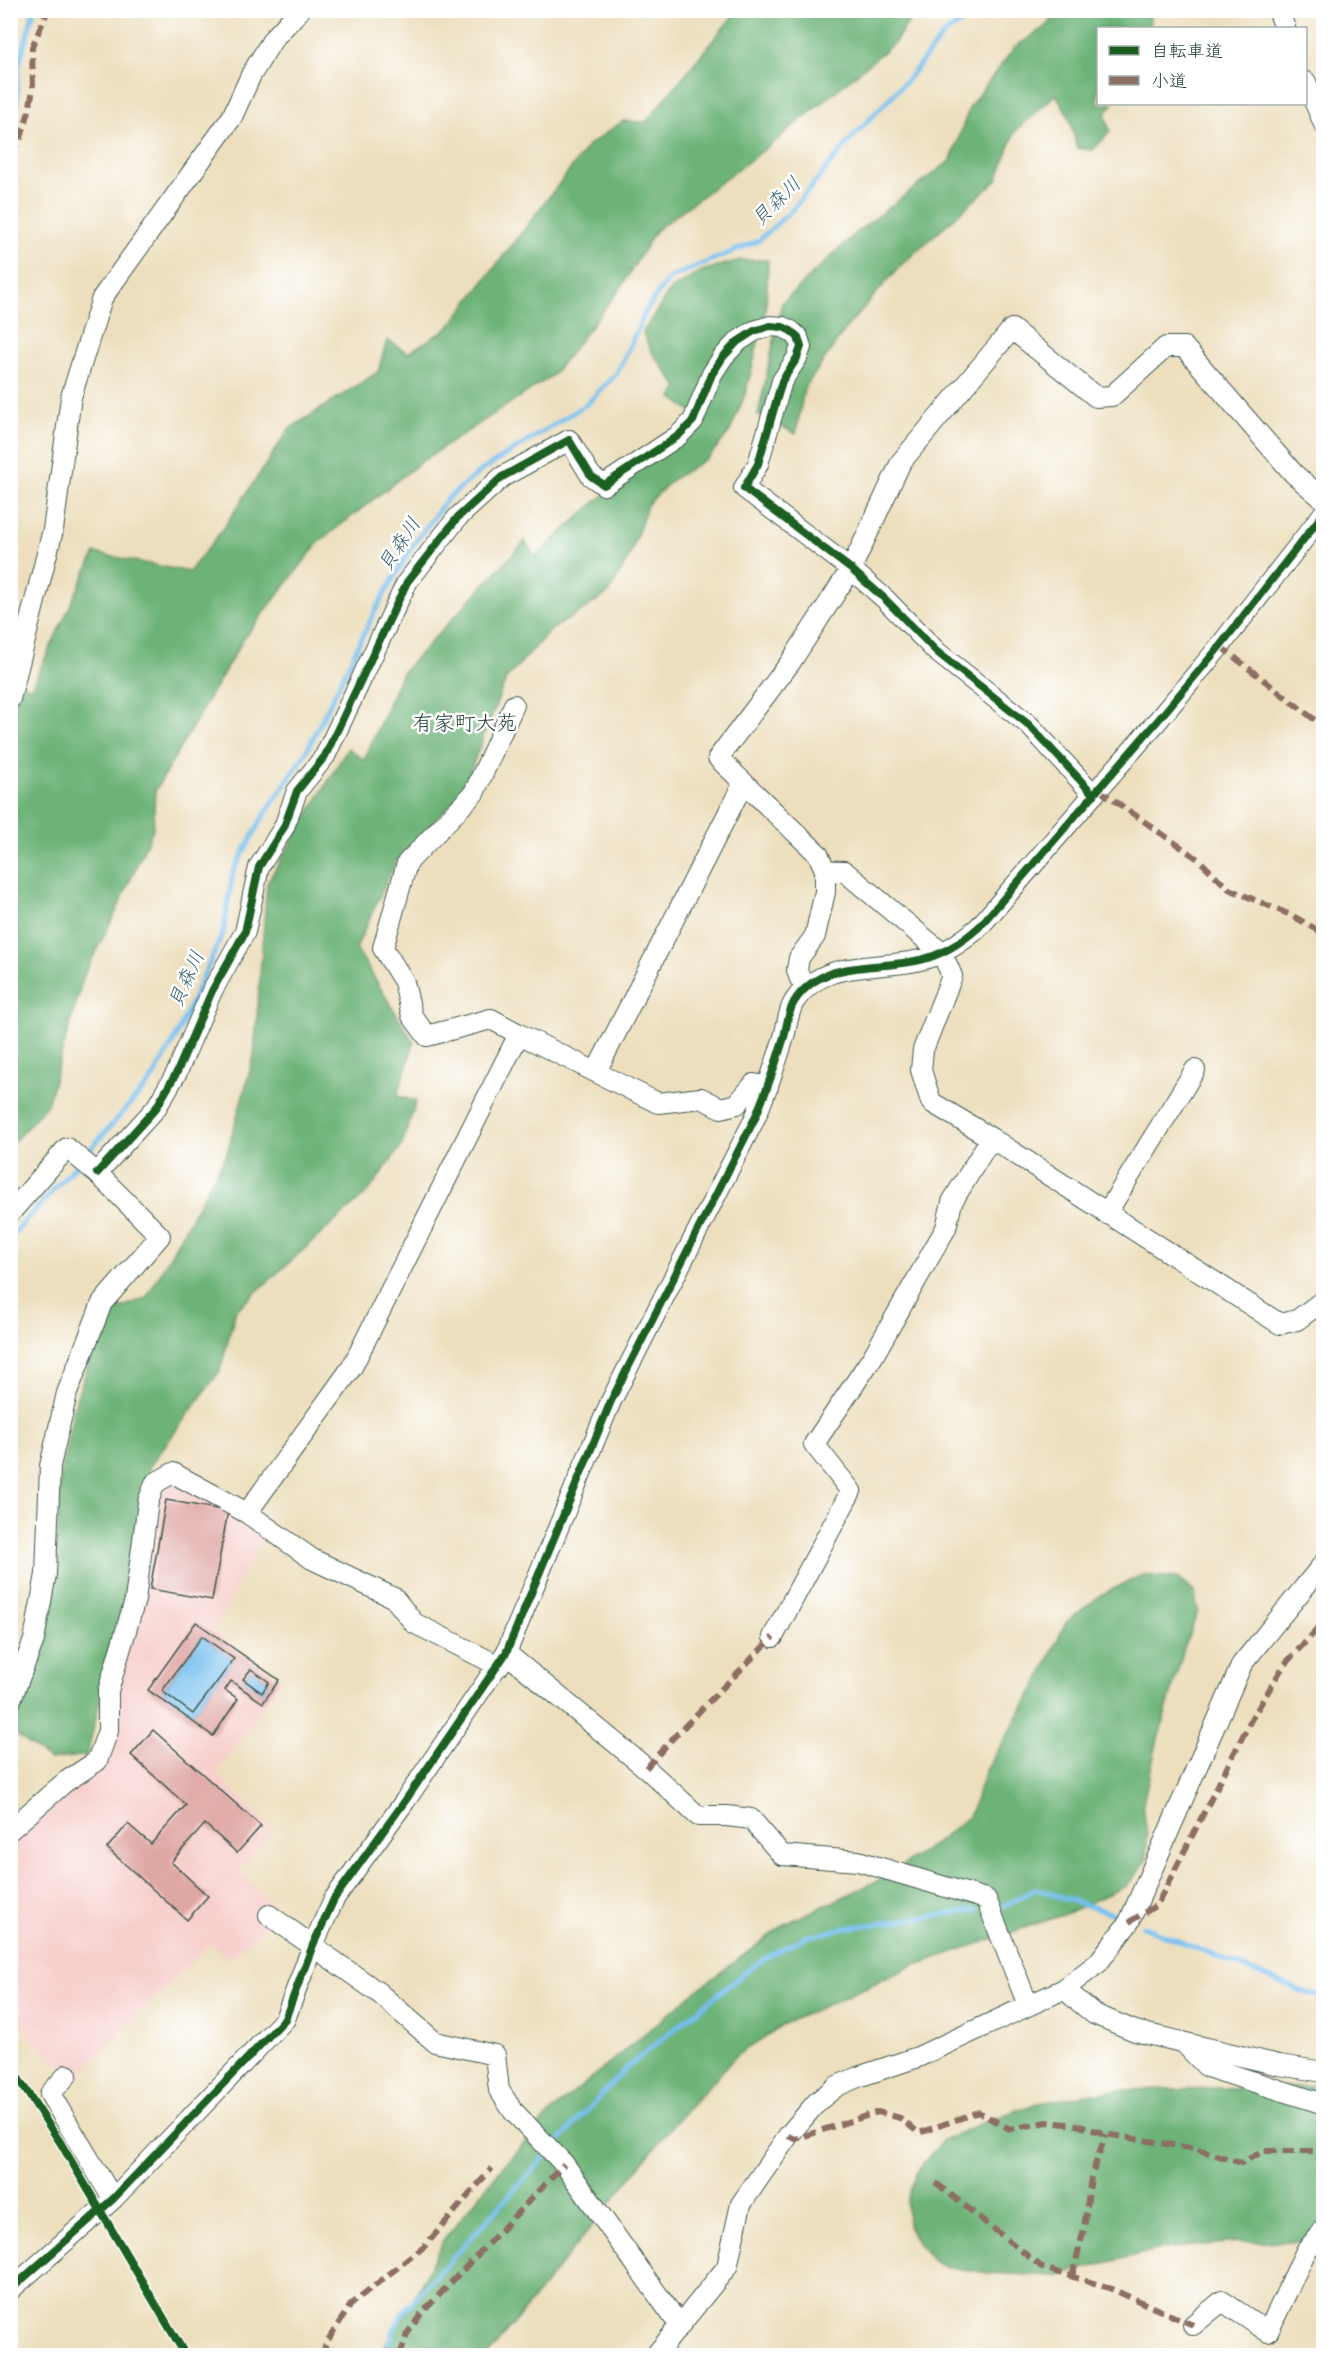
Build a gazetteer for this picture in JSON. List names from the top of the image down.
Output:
{
  "districts": ["有家町大苑"],
  "water": ["貝森川"],
  "legend": ["自転車道", "小道"]
}
